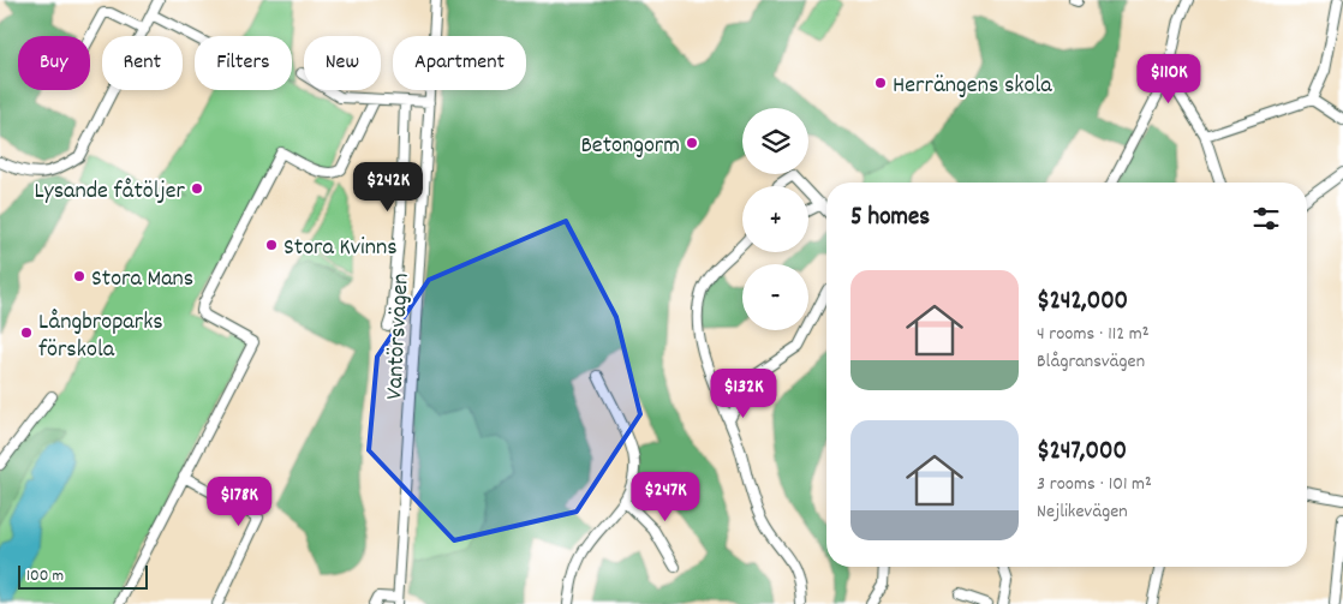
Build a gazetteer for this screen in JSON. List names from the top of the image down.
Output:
{
  "streets": {
    "street": ["Vantörsvägen"]
  },
  "places": [
    "Herrängens skola",
    "Betongorm",
    "Lysande fåtöljer",
    "Stora Kvinns",
    "Stora Mans",
    "Långbroparks förskola"
  ],
  "scale_bar": "100 m",
  "page": {
    "chip": [
      "Buy",
      "Rent",
      "Filters",
      "New",
      "Apartment"
    ],
    "price": [
      "$110K",
      "$242K",
      "$132K",
      "$247K",
      "$178K"
    ],
    "map_buttons": ["+", "−"],
    "heading": "5 homes",
    "list": [
      {
        "name": "$242,000",
        "note": "4 rooms · 112 m² · Blågransvägen"
      },
      {
        "name": "$247,000",
        "note": "3 rooms · 101 m² · Nejlikevägen"
      }
    ],
    "scale": "100 m"
  }
}
